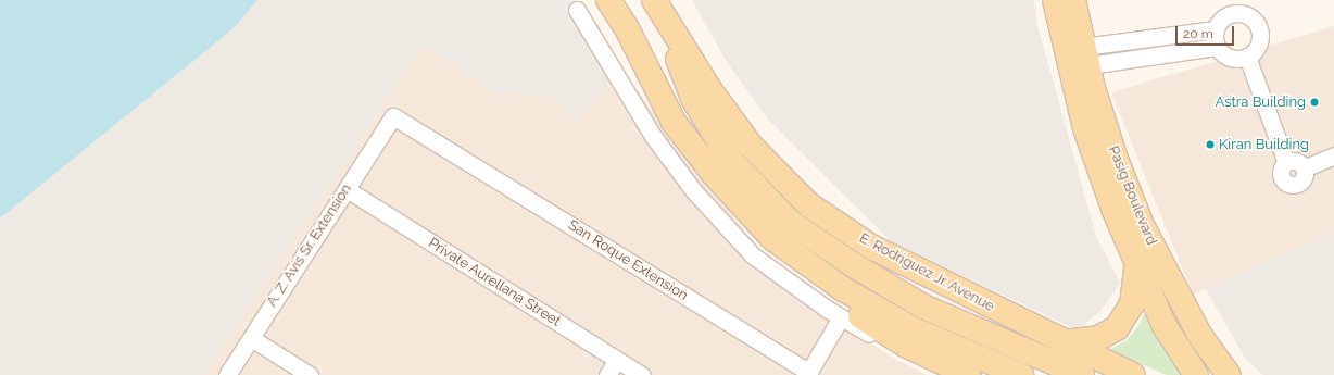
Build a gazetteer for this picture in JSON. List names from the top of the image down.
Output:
{
  "streets": {
    "main road": ["Pasig Boulevard", "E. Rodriguez Jr. Avenue"],
    "street": ["A. Z. Avis Sr. Extension", "San Roque Extension", "Private Aurellana Street"]
  },
  "crossings": [
    ["A. Z. Avis Sr. Extension", "San Roque Extension"],
    ["A. Z. Avis Sr. Extension", "Private Aurellana Street"]
  ],
  "places": ["Astra Building", "Kiran Building"],
  "scale_bar": "20 m"
}
